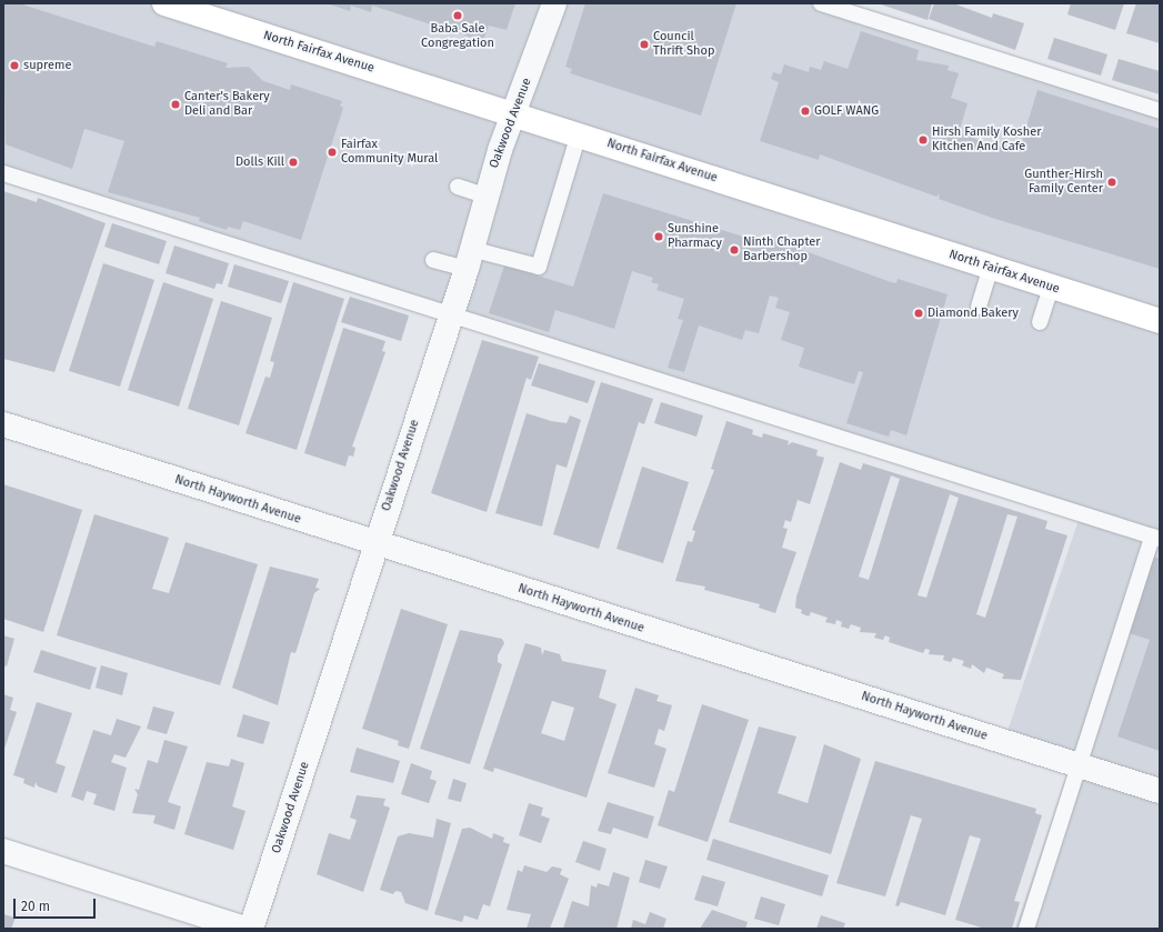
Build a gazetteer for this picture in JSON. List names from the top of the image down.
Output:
{
  "streets": {
    "main road": ["North Fairfax Avenue"],
    "street": ["Oakwood Avenue", "North Hayworth Avenue"]
  },
  "crossings": [
    ["North Fairfax Avenue", "Oakwood Avenue"],
    ["Oakwood Avenue", "North Hayworth Avenue"]
  ],
  "places": [
    "Baba Sale Congregation",
    "Council Thrift Shop",
    "supreme",
    "Canter's Bakery Deli and Bar",
    "GOLF WANG",
    "Hirsh Family Kosher Kitchen And Cafe",
    "Fairfax Community Mural",
    "Dolls Kill",
    "Gunther-Hirsh Family Center",
    "Sunshine Pharmacy",
    "Ninth Chapter Barbershop",
    "Diamond Bakery"
  ],
  "scale_bar": "20 m"
}
